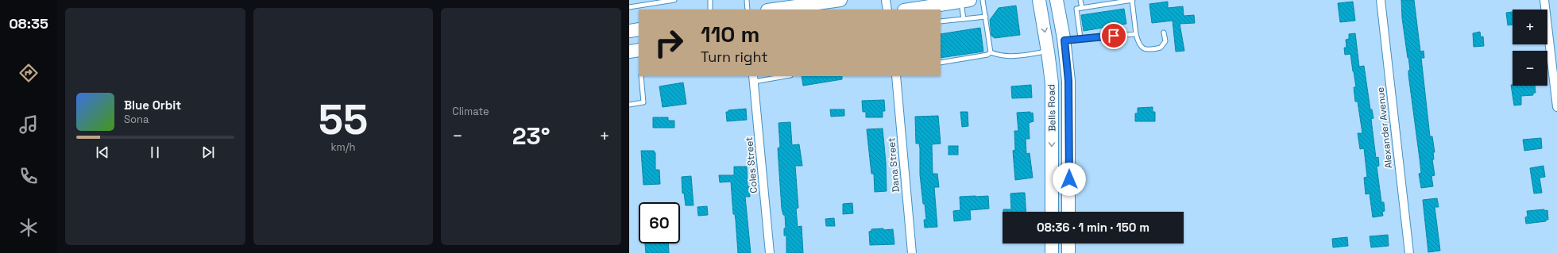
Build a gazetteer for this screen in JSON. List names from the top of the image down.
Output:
{
  "streets": {
    "main road": ["Bells Road"],
    "street": ["Alexander Avenue", "Coles Street", "Dana Street"]
  },
  "page": {
    "tabs": "08:35",
    "tile": [
      ["55", "km/h"],
      "Climate"
    ],
    "map_buttons": ["+", "−"],
    "turn": ["110 m", "Turn right"],
    "song": ["Blue Orbit", "Sona"],
    "heat": ["−", "23°", "+"],
    "limit": "60",
    "trip": "08:36 · 1 min · 150 m"
  }
}
